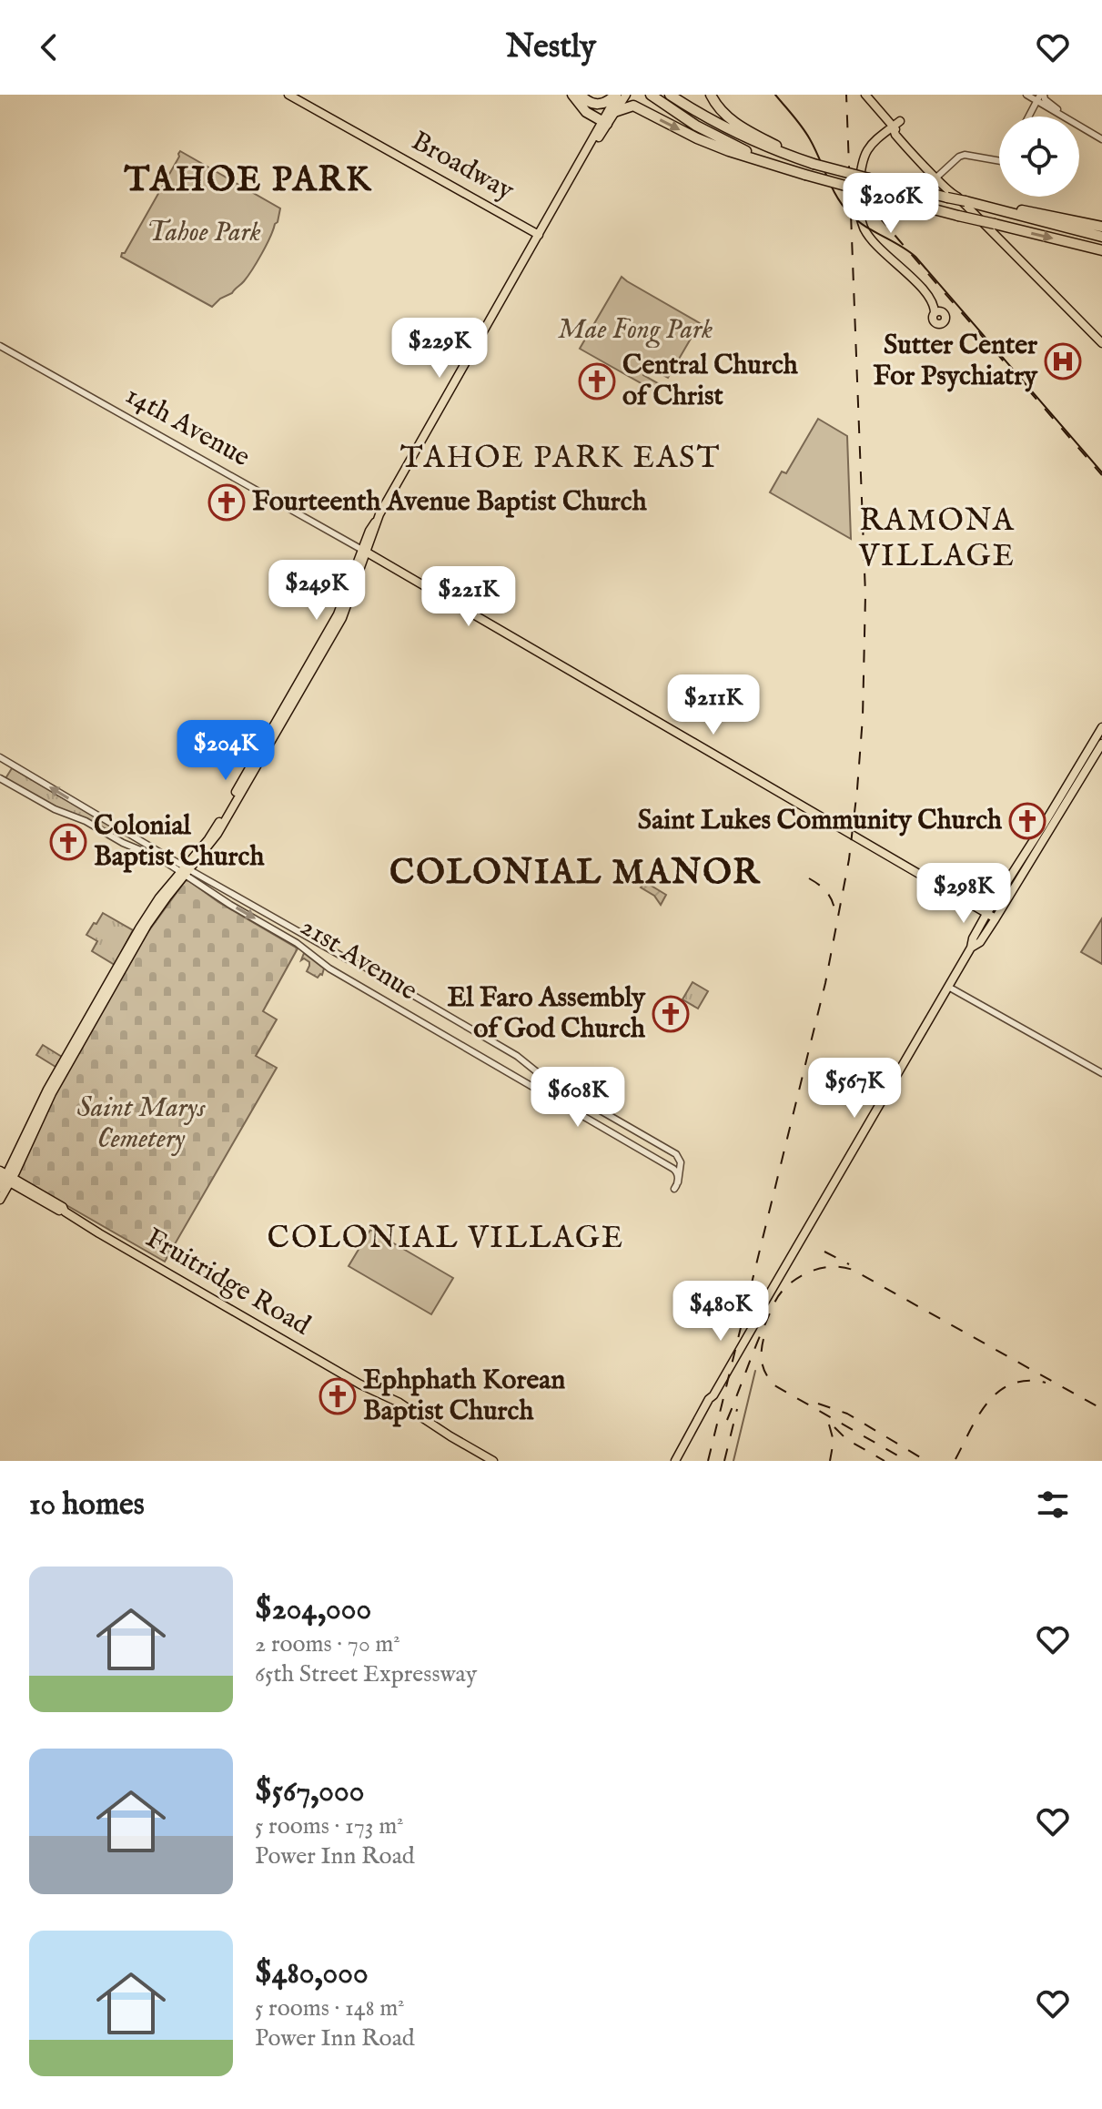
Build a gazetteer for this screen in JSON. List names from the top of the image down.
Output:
{
  "streets": {
    "main road": ["Broadway", "14th Avenue", "Fruitridge Road"],
    "street": ["21st Avenue"]
  },
  "districts": [
    "TAHOE PARK",
    "TAHOE PARK EAST",
    "RAMONA VILLAGE",
    "COLONIAL MANOR",
    "COLONIAL VILLAGE"
  ],
  "parks": ["Tahoe Park", "Mae Fong Park", "Saint Marys Cemetery"],
  "places": {
    "hospital": ["Sutter Center For Psychiatry"],
    "church": [
      "Central Church of Christ",
      "Fourteenth Avenue Baptist Church",
      "Saint Lukes Community Church",
      "Colonial Baptist Church",
      "El Faro Assembly of God Church",
      "Ephphath Korean Baptist Church"
    ]
  },
  "page": {
    "header": "Nestly",
    "price": [
      "$206K",
      "$229K",
      "$249K",
      "$221K",
      "$211K",
      "$204K",
      "$298K",
      "$567K",
      "$608K",
      "$480K"
    ],
    "heading": "10 homes",
    "list": [
      {
        "name": "$204,000",
        "note": "2 rooms · 70 m² · 65th Street Expressway"
      },
      {
        "name": "$567,000",
        "note": "5 rooms · 173 m² · Power Inn Road"
      },
      {
        "name": "$480,000",
        "note": "5 rooms · 148 m² · Power Inn Road"
      }
    ]
  }
}
